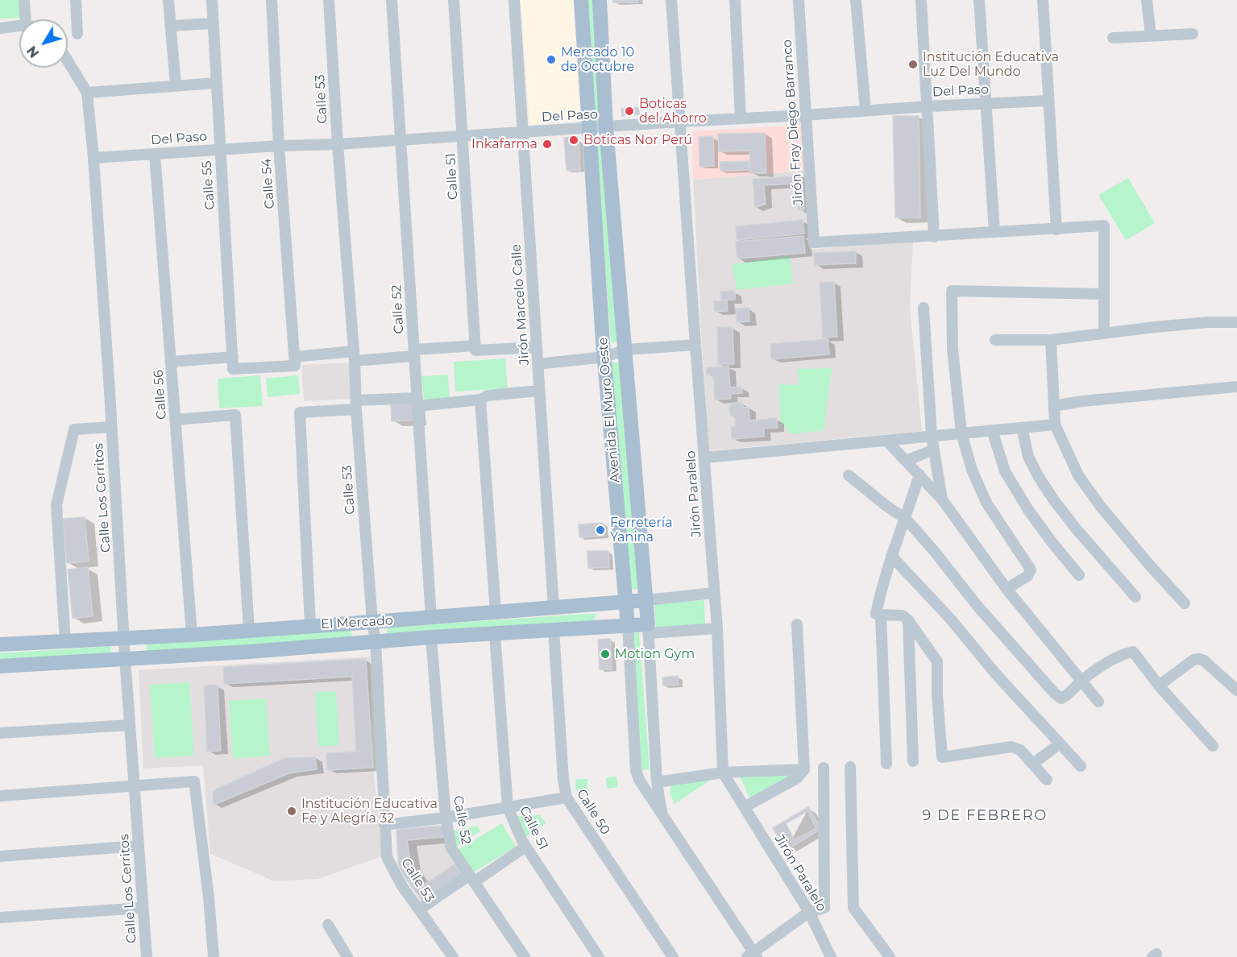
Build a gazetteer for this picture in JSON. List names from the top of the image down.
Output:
{
  "streets": {
    "main road": ["Avenida El Muro Oeste", "El Mercado"],
    "street": [
      "Del Paso",
      "Calle 53",
      "Jirón Fray Diego Barranco",
      "Calle 51",
      "Calle 54",
      "Calle 55",
      "Jirón Marcelo Calle",
      "Calle 52",
      "Calle 56",
      "Jirón Paralelo",
      "Calle Los Cerritos",
      "Calle 50"
    ]
  },
  "crossings": [
    ["Del Paso", "Calle 53"],
    ["Del Paso", "Jirón Fray Diego Barranco"],
    ["Del Paso", "Calle 51"],
    ["Del Paso", "Calle 54"],
    ["Del Paso", "Calle 55"],
    ["Del Paso", "Jirón Marcelo Calle"],
    ["Del Paso", "Calle 52"],
    ["Del Paso", "Calle 56"],
    ["Del Paso", "Avenida El Muro Oeste"],
    ["Del Paso", "Jirón Paralelo"],
    ["Del Paso", "Calle Los Cerritos"],
    ["Calle 53", "El Mercado"],
    ["Calle 51", "El Mercado"],
    ["Calle 54", "Calle 55"],
    ["Jirón Marcelo Calle", "El Mercado"],
    ["Calle 52", "El Mercado"],
    ["Calle 56", "El Mercado"],
    ["Avenida El Muro Oeste", "El Mercado"],
    ["Jirón Paralelo", "El Mercado"],
    ["Calle Los Cerritos", "El Mercado"],
    ["El Mercado", "Calle 50"]
  ],
  "districts": ["9 DE FEBRERO"],
  "places": [
    "Mercado 10 de Octubre",
    "Institución Educativa Luz Del Mundo",
    "Boticas del Ahorro",
    "Boticas Nor Perú",
    "Inkafarma",
    "Ferretería Yanina",
    "Motion Gym",
    "Institución Educativa Fe y Alegría 32"
  ],
  "north": "bottom left"
}
